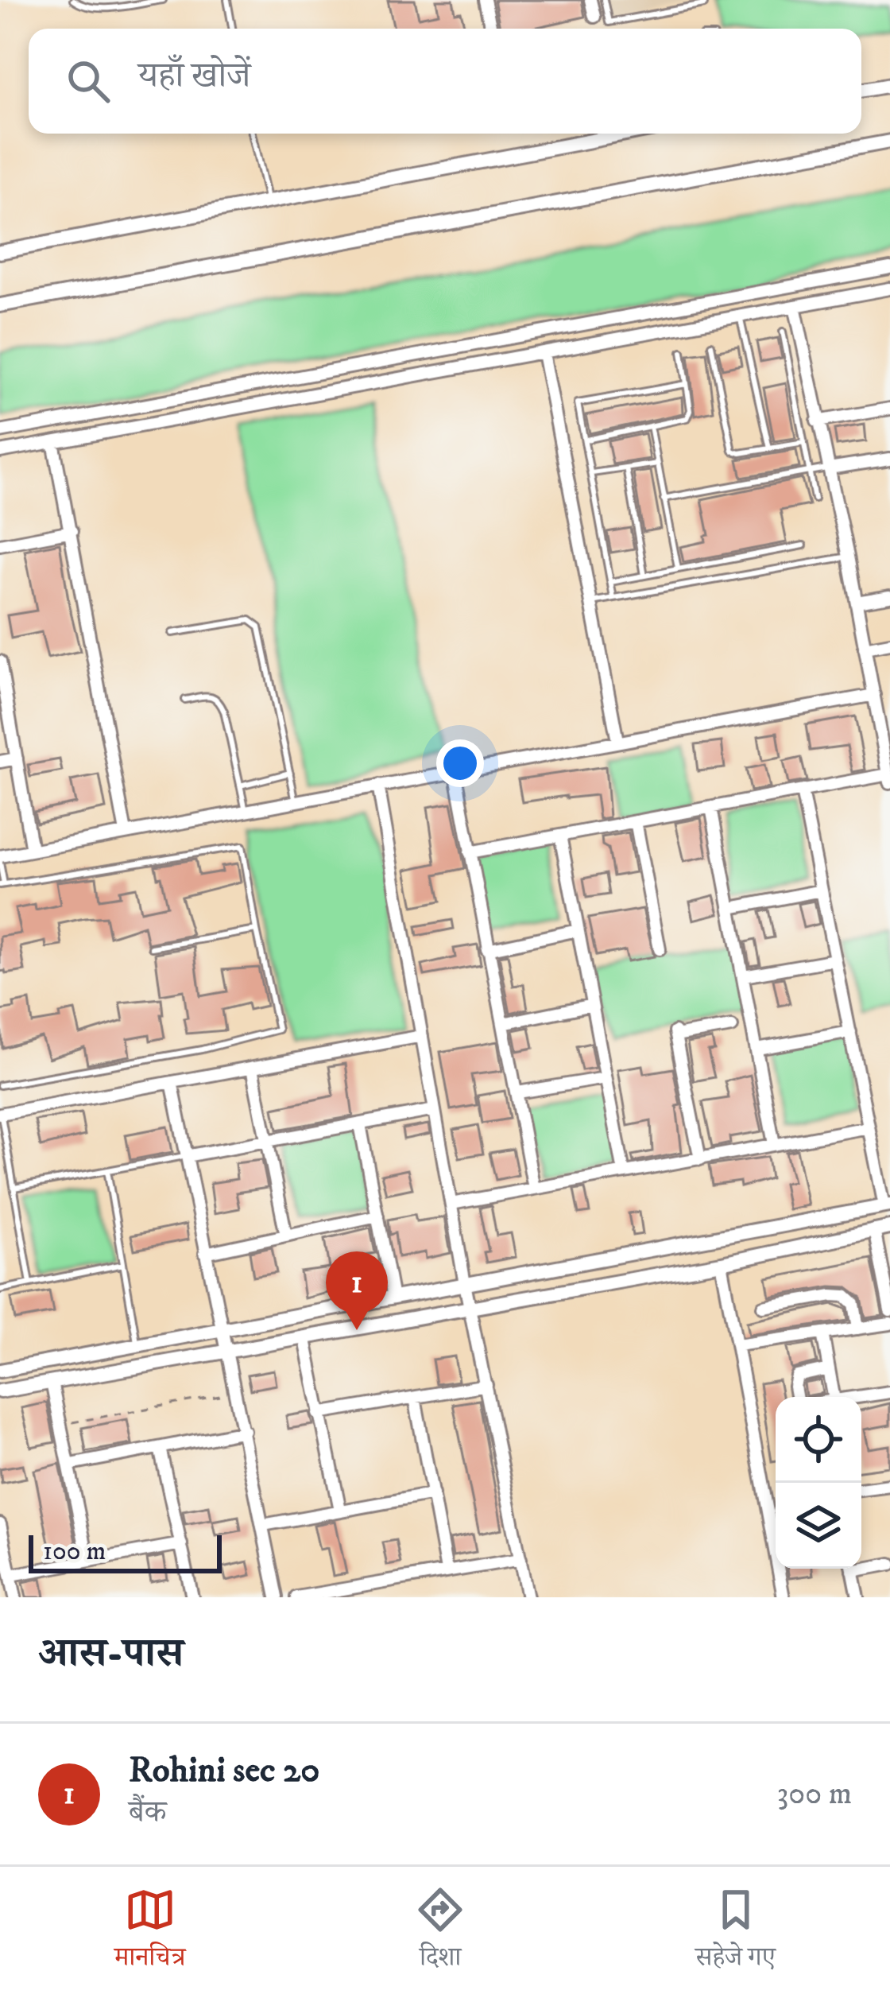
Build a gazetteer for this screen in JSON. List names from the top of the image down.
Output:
{
  "scale_bar": "100 m",
  "page": {
    "search": "यहाँ खोजें",
    "pins": "1",
    "scale": "100 m",
    "heading": "आस-पास",
    "list": [
      {
        "mark": "1",
        "name": "Rohini sec 20",
        "note": "बैंक",
        "value": "300 m"
      }
    ],
    "nav": ["मानचित्र", "दिशा", "सहेजे गए"]
  }
}
